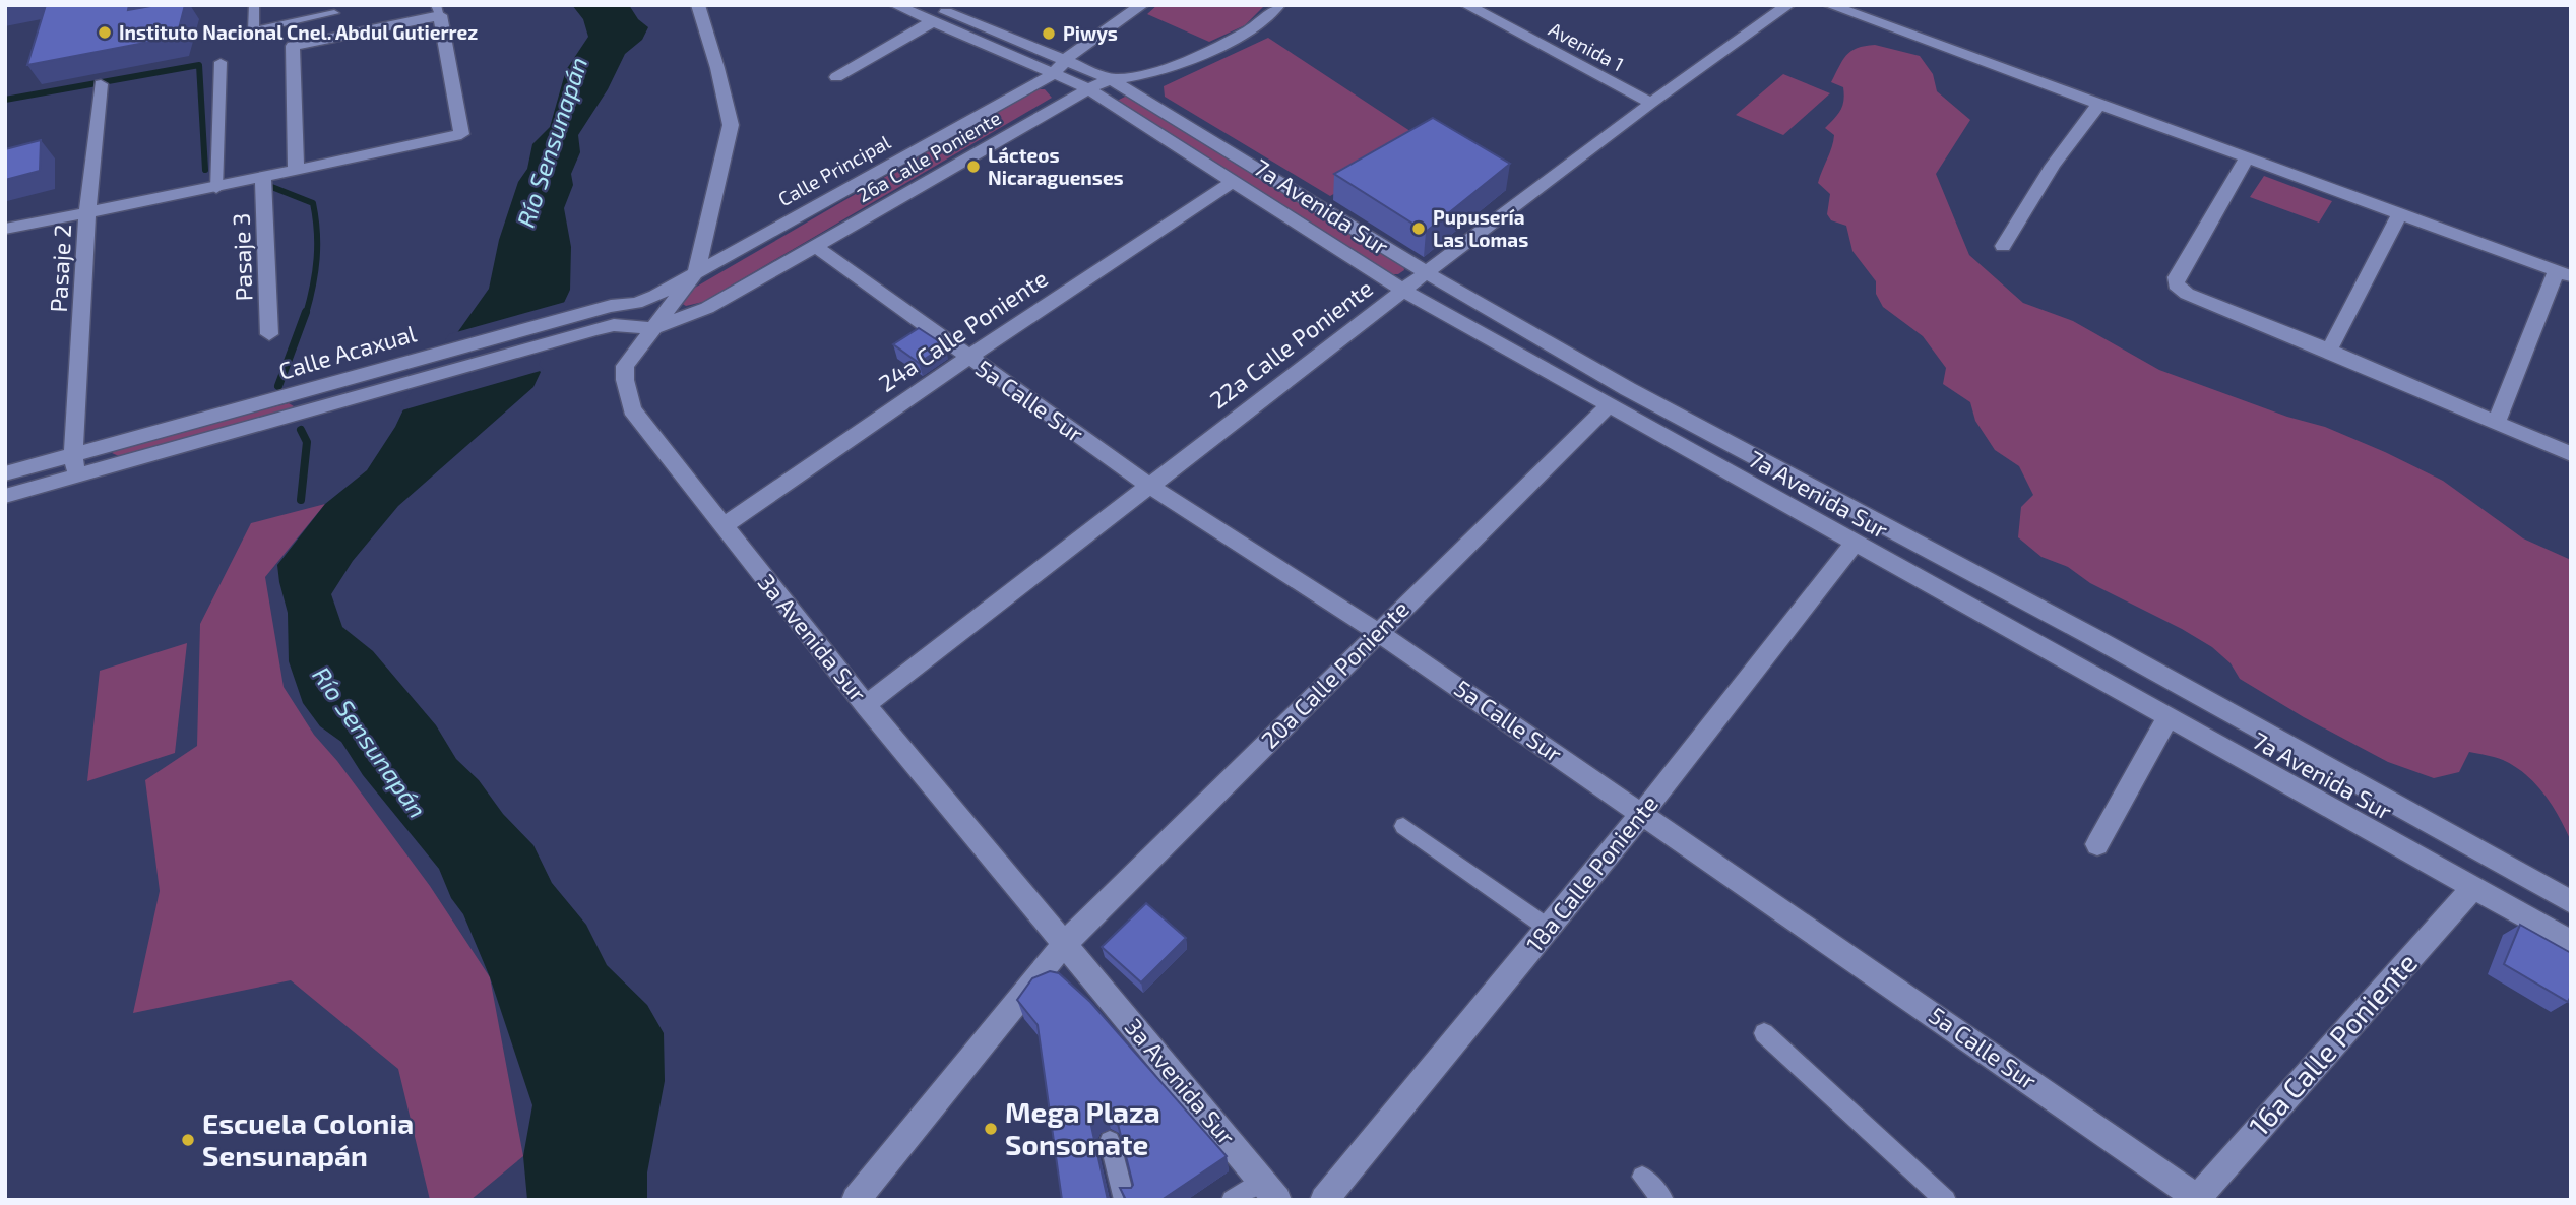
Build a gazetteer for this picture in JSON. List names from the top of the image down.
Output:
{
  "streets": {
    "street": [
      "Avenida 1",
      "26a Calle Poniente",
      "Calle Principal",
      "7a Avenida Sur",
      "Pasaje 3",
      "Pasaje 2",
      "24a Calle Poniente",
      "22a Calle Poniente",
      "Calle Acaxual",
      "5a Calle Sur",
      "3a Avenida Sur",
      "20a Calle Poniente",
      "18a Calle Poniente",
      "16a Calle Poniente"
    ]
  },
  "crossings": [
    ["Avenida 1", "22a Calle Poniente"],
    ["26a Calle Poniente", "7a Avenida Sur"],
    ["26a Calle Poniente", "Calle Acaxual"],
    ["26a Calle Poniente", "5a Calle Sur"],
    ["26a Calle Poniente", "3a Avenida Sur"],
    ["Calle Principal", "7a Avenida Sur"],
    ["Calle Principal", "Calle Acaxual"],
    ["Calle Principal", "3a Avenida Sur"],
    ["7a Avenida Sur", "24a Calle Poniente"],
    ["7a Avenida Sur", "22a Calle Poniente"],
    ["7a Avenida Sur", "20a Calle Poniente"],
    ["7a Avenida Sur", "18a Calle Poniente"],
    ["7a Avenida Sur", "16a Calle Poniente"],
    ["Pasaje 2", "Calle Acaxual"],
    ["24a Calle Poniente", "5a Calle Sur"],
    ["24a Calle Poniente", "3a Avenida Sur"],
    ["22a Calle Poniente", "5a Calle Sur"],
    ["22a Calle Poniente", "3a Avenida Sur"],
    ["5a Calle Sur", "20a Calle Poniente"],
    ["5a Calle Sur", "18a Calle Poniente"],
    ["5a Calle Sur", "16a Calle Poniente"],
    ["3a Avenida Sur", "20a Calle Poniente"]
  ],
  "water": ["Río Sensunapán"],
  "places": [
    "Instituto Nacional Cnel. Abdul Gutierrez",
    "Piwys",
    "Lácteos Nicaraguenses",
    "Pupusería Las Lomas",
    "Mega Plaza Sonsonate",
    "Escuela Colonia Sensunapán"
  ]
}
